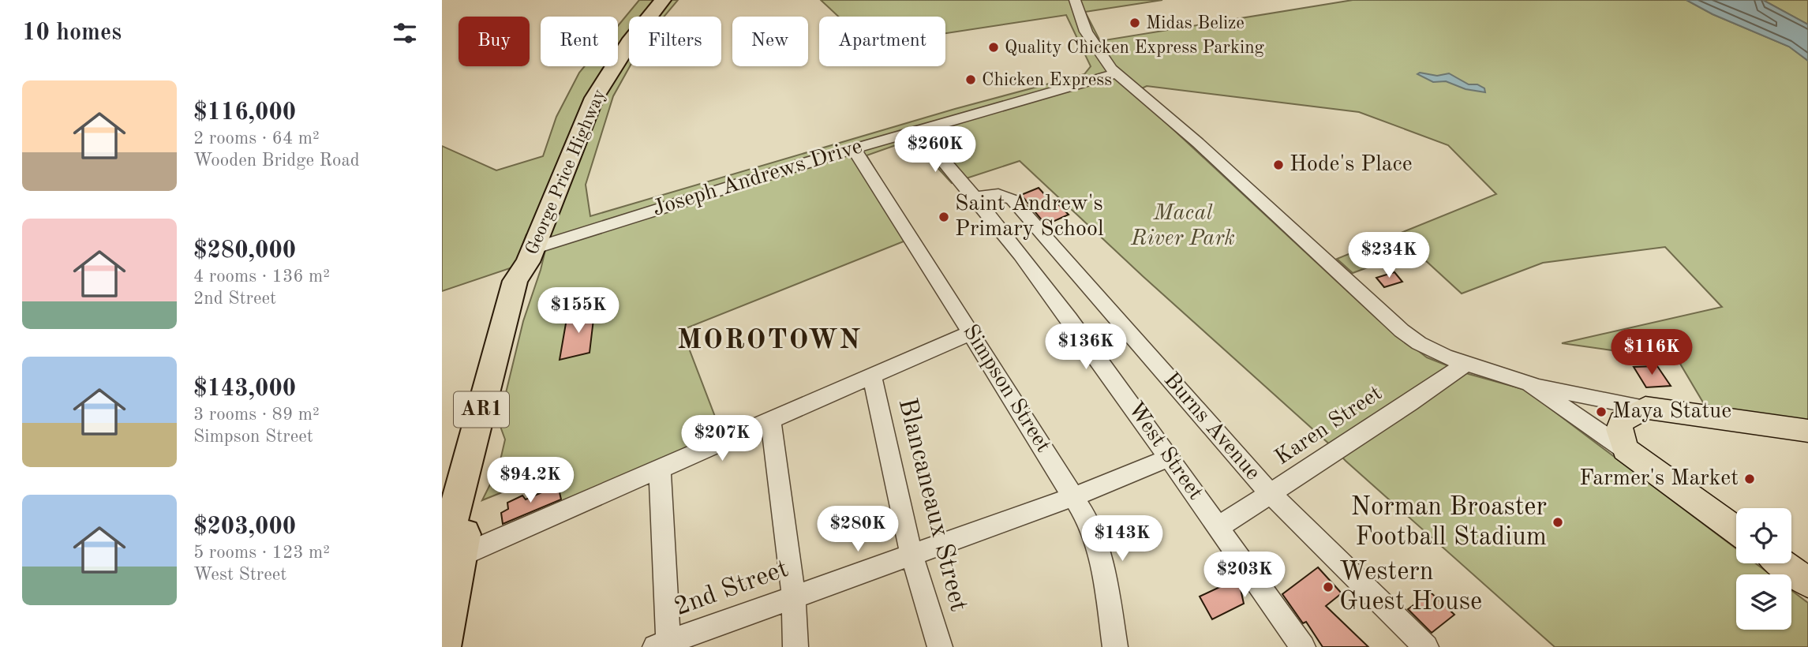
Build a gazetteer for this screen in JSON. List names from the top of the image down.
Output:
{
  "streets": {
    "highway": ["George Price Highway", "AR1"],
    "street": [
      "Joseph Andrews Drive",
      "Simpson Street",
      "Karen Street",
      "Burns Avenue",
      "West Street",
      "Blancaneaux Street",
      "2nd Street"
    ]
  },
  "crossings": [
    ["George Price Highway", "Joseph Andrews Drive"],
    ["George Price Highway", "AR1"],
    ["Joseph Andrews Drive", "Simpson Street"],
    ["Joseph Andrews Drive", "AR1"],
    ["Joseph Andrews Drive", "West Street"],
    ["Simpson Street", "2nd Street"],
    ["Karen Street", "Burns Avenue"],
    ["Karen Street", "West Street"],
    ["Burns Avenue", "West Street"],
    ["West Street", "2nd Street"],
    ["Blancaneaux Street", "2nd Street"]
  ],
  "districts": ["MOROTOWN"],
  "parks": ["Macal River Park"],
  "places": [
    "Midas Belize",
    "Quality Chicken Express Parking",
    "Chicken Express",
    "Hode's Place",
    "Saint Andrew's Primary School",
    "Maya Statue",
    "Farmer's Market",
    "Norman Broaster Football Stadium",
    "Western Guest House"
  ],
  "page": {
    "heading": "10 homes",
    "chip": [
      "Buy",
      "Rent",
      "Filters",
      "New",
      "Apartment"
    ],
    "list": [
      {
        "name": "$116,000",
        "note": "2 rooms · 64 m² · Wooden Bridge Road"
      },
      {
        "name": "$280,000",
        "note": "4 rooms · 136 m² · 2nd Street"
      },
      {
        "name": "$143,000",
        "note": "3 rooms · 89 m² · Simpson Street"
      },
      {
        "name": "$203,000",
        "note": "5 rooms · 123 m² · West Street"
      }
    ],
    "price": [
      "$260K",
      "$234K",
      "$155K",
      "$136K",
      "$116K",
      "$207K",
      "$94.2K",
      "$280K",
      "$143K",
      "$203K"
    ]
  }
}
